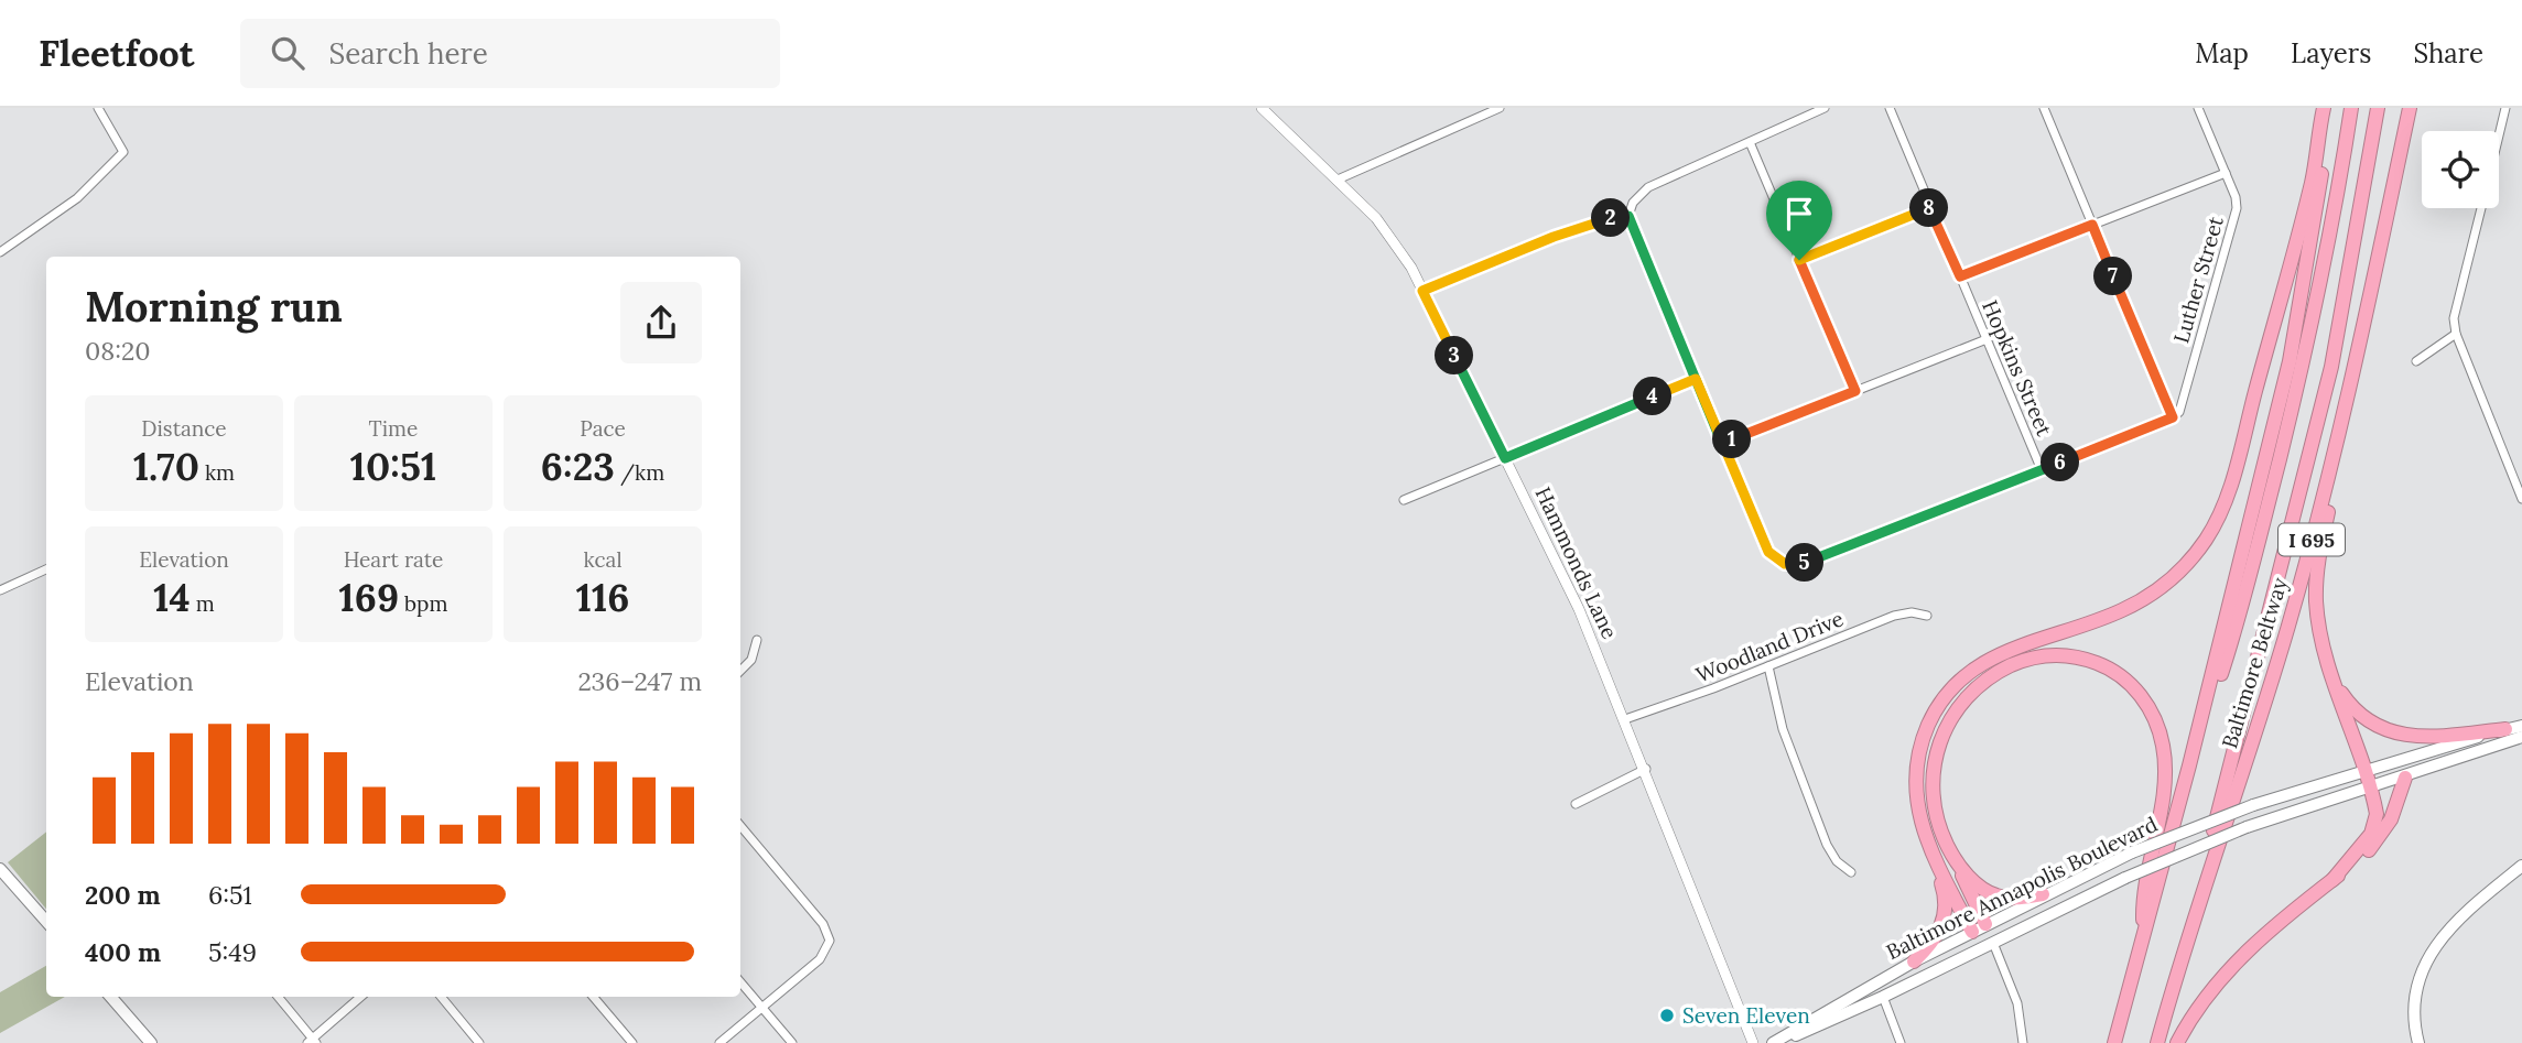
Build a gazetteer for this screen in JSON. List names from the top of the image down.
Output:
{
  "streets": {
    "highway": ["I 695", "Baltimore Beltway"],
    "main road": ["Baltimore Annapolis Boulevard"],
    "street": [
      "Luther Street",
      "Hopkins Street",
      "Hammonds Lane",
      "Woodland Drive"
    ]
  },
  "crossings": [
    ["Hammonds Lane", "Woodland Drive"]
  ],
  "places": ["Seven Eleven"],
  "page": {
    "header": "Fleetfoot",
    "search": "Search here",
    "nav": ["Map", "Layers", "Share"],
    "pins": [
      "8",
      "2",
      "7",
      "3",
      "4",
      "1",
      "6",
      "5"
    ],
    "heading": ["Morning run", "08:20"],
    "stats": [
      ["Distance", "1.70 km"],
      ["Time", "10:51"],
      ["Pace", "6:23 /km"],
      ["Elevation", "14 m"],
      ["Heart rate", "169 bpm"],
      ["kcal", "116"]
    ],
    "chart": ["Elevation", "236–247 m"],
    "list": [
      {
        "name": "200 m",
        "note": "6:51"
      },
      {
        "name": "400 m",
        "note": "5:49"
      }
    ]
  }
}
